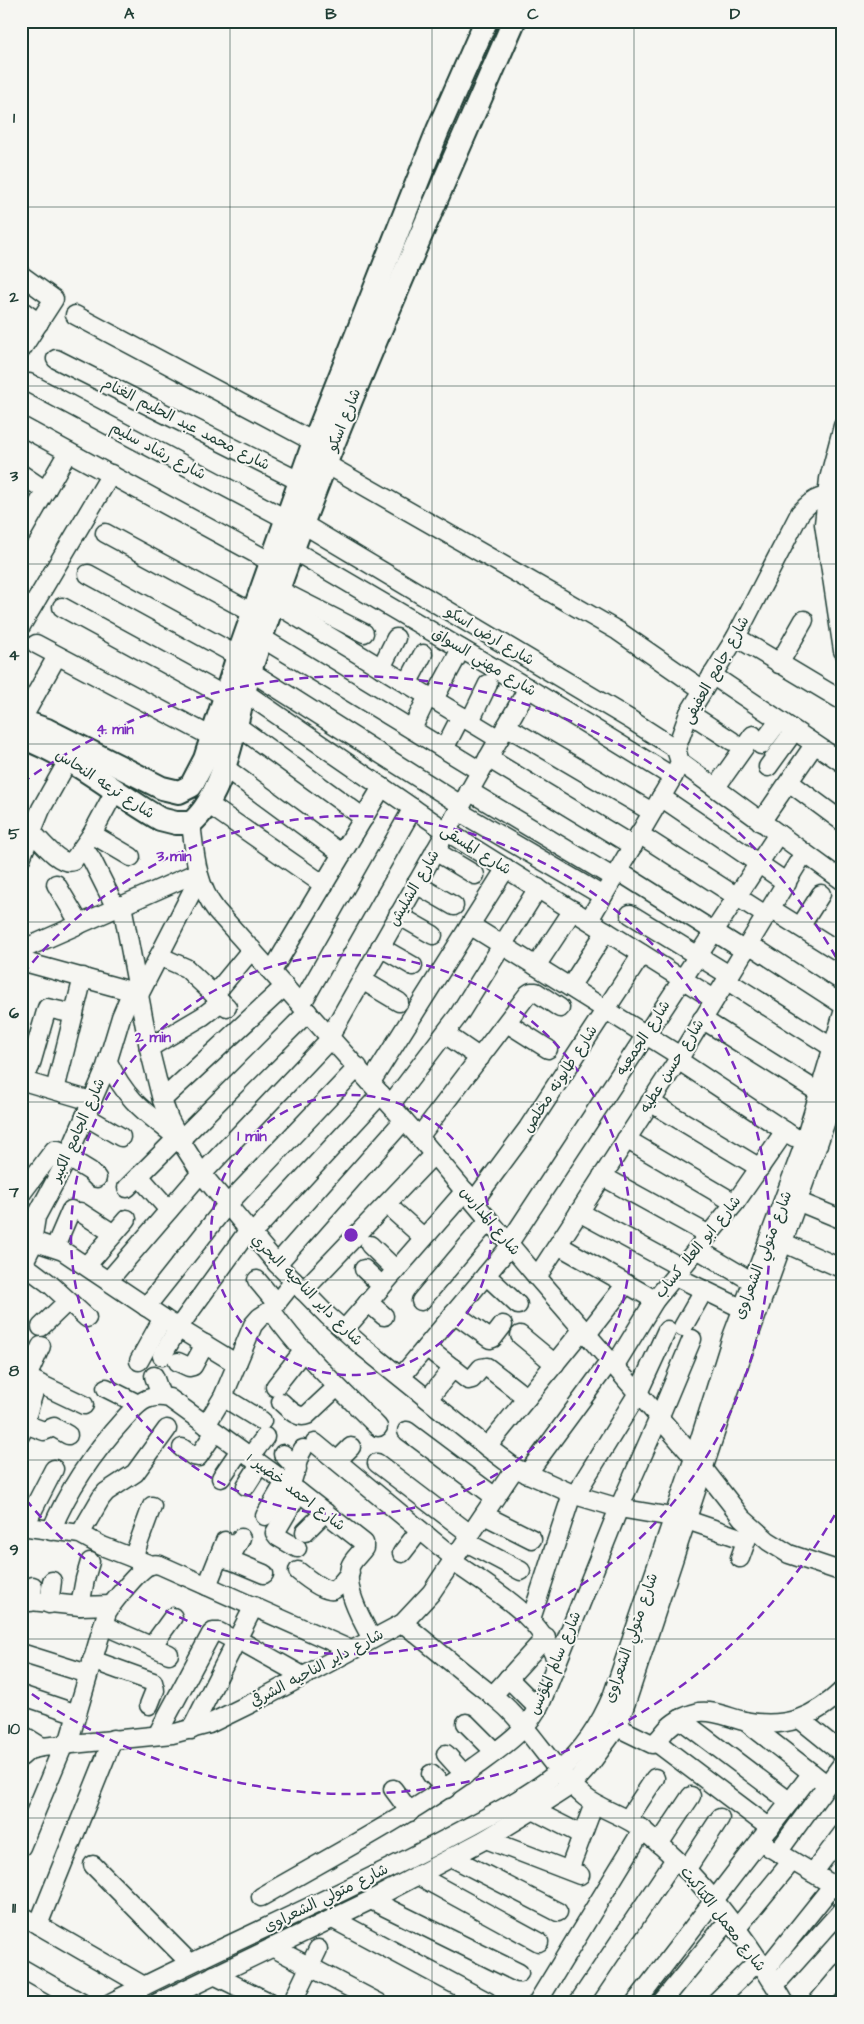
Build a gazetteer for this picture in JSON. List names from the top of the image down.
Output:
{
  "streets": {
    "main road": ["شارع اسكو", "شارع ترعه النحاس"],
    "street": [
      "شارع محمد عبد الحليم الغنام",
      "شارع رشاد سليم",
      "شارع ارض اسكو",
      "شارع مهني السواق",
      "شارع جامع العفيفى",
      "شارع المسقى",
      "شارع الشليش",
      "شارع الجمعيه",
      "شارع حسن عطيه",
      "شارع طابونه مخلص",
      "شارع الجامع الكبير",
      "شارع المدارس",
      "شارع ابو العلا كساب",
      "شارع متولي الشعراوى",
      "شارع داير الناحيه البحري",
      "شارع احمد خضير 1",
      "شارع سالم المؤنس",
      "شارع داير الناحيه الشرقي",
      "شارع معمل الكتاكيت"
    ]
  },
  "crossings": [
    ["شارع اسكو", "شارع محمد عبد الحليم الغنام"],
    ["شارع اسكو", "شارع رشاد سليم"],
    ["شارع اسكو", "شارع ارض اسكو"],
    ["شارع اسكو", "شارع مهني السواق"],
    ["شارع اسكو", "شارع ترعه النحاس"],
    ["شارع اسكو", "شارع المسقى"],
    ["شارع اسكو", "شارع المدارس"],
    ["شارع رشاد سليم", "شارع ارض اسكو"],
    ["شارع ارض اسكو", "شارع مهني السواق"],
    ["شارع ارض اسكو", "شارع جامع العفيفى"],
    ["شارع مهني السواق", "شارع جامع العفيفى"],
    ["شارع مهني السواق", "شارع الشليش"],
    ["شارع جامع العفيفى", "شارع المسقى"],
    ["شارع ترعه النحاس", "شارع المدارس"],
    ["شارع المسقى", "شارع الشليش"],
    ["شارع المسقى", "شارع الجمعيه"],
    ["شارع المسقى", "شارع حسن عطيه"],
    ["شارع المسقى", "شارع طابونه مخلص"],
    ["شارع الشليش", "شارع المدارس"],
    ["شارع الشليش", "شارع داير الناحيه البحري"],
    ["شارع الجمعيه", "شارع المدارس"],
    ["شارع الجمعيه", "شارع داير الناحيه البحري"],
    ["شارع حسن عطيه", "شارع المدارس"],
    ["شارع طابونه مخلص", "شارع المدارس"],
    ["شارع طابونه مخلص", "شارع داير الناحيه البحري"],
    ["شارع الجامع الكبير", "شارع المدارس"],
    ["شارع الجامع الكبير", "شارع داير الناحيه البحري"],
    ["شارع المدارس", "شارع ابو العلا كساب"],
    ["شارع المدارس", "شارع متولي الشعراوى"],
    ["شارع المدارس", "شارع داير الناحيه البحري"],
    ["شارع المدارس", "شارع سالم المؤنس"],
    ["شارع ابو العلا كساب", "شارع داير الناحيه البحري"],
    ["شارع ابو العلا كساب", "شارع داير الناحيه الشرقي"],
    ["شارع متولي الشعراوى", "شارع داير الناحيه البحري"],
    ["شارع متولي الشعراوى", "شارع معمل الكتاكيت"],
    ["شارع داير الناحيه البحري", "شارع سالم المؤنس"],
    ["شارع داير الناحيه البحري", "شارع داير الناحيه الشرقي"],
    ["شارع سالم المؤنس", "شارع معمل الكتاكيت"],
    ["شارع داير الناحيه الشرقي", "شارع معمل الكتاكيت"]
  ],
  "grid": {
    "columns": [
      "A",
      "B",
      "C",
      "D"
    ],
    "rows": [
      "1",
      "2",
      "3",
      "4",
      "5",
      "6",
      "7",
      "8",
      "9",
      "10",
      "11"
    ]
  },
  "rings": [
    "4 min",
    "3 min",
    "2 min",
    "1 min"
  ]
}
